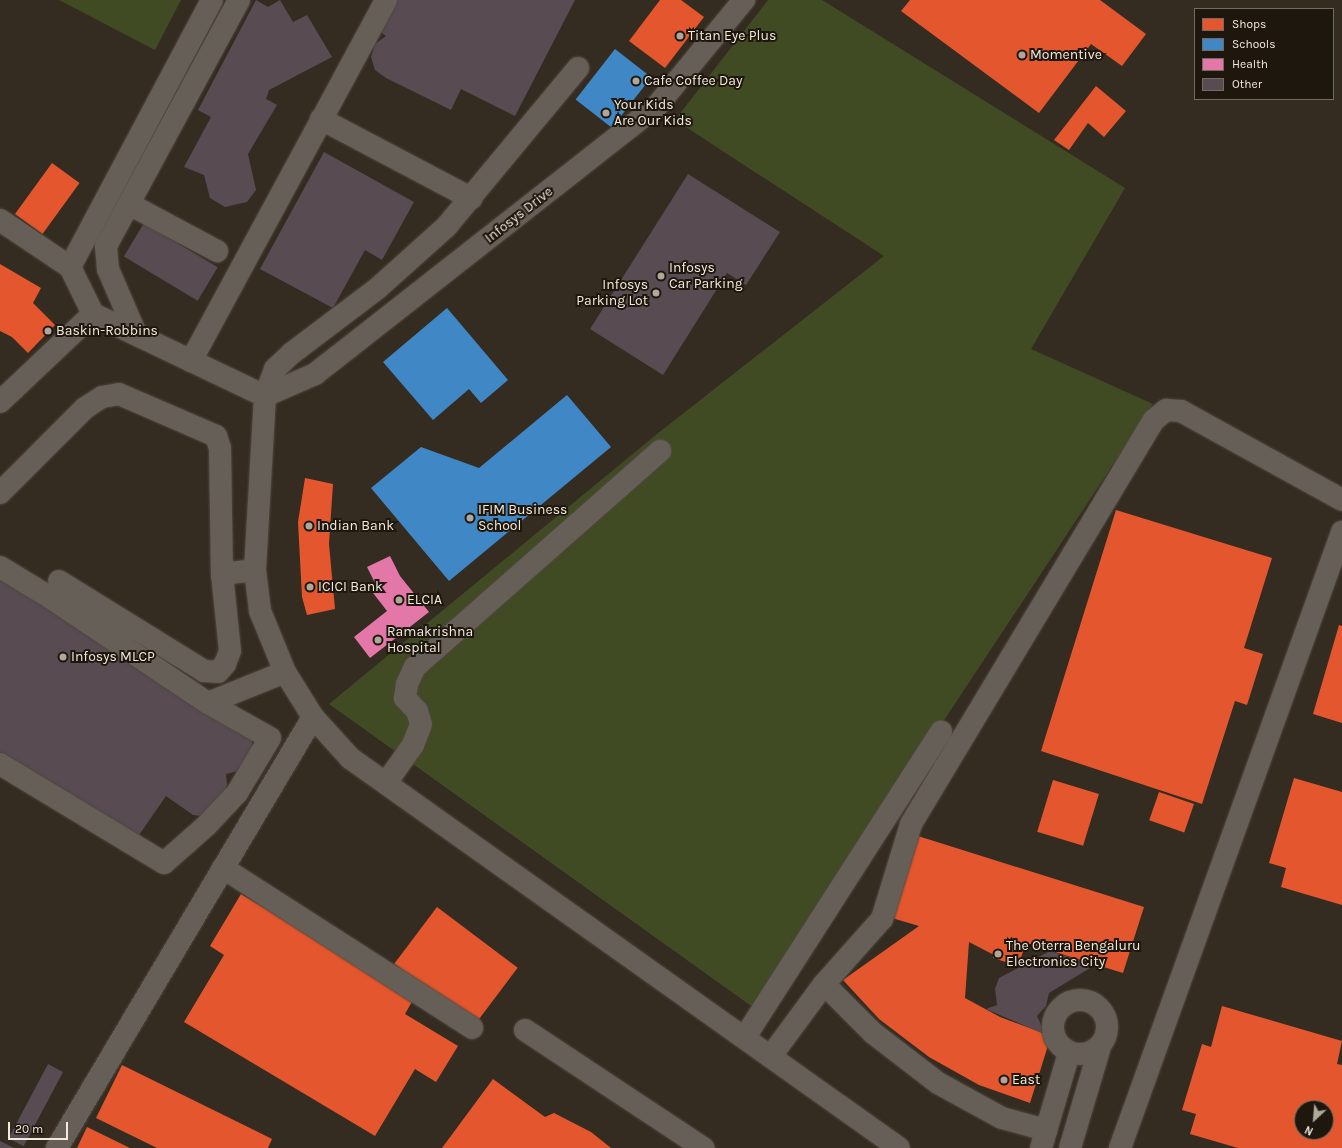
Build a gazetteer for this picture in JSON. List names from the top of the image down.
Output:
{
  "streets": {
    "street": ["Infosys Drive"]
  },
  "places": [
    "Titan Eye Plus",
    "Momentive",
    "Cafe Coffee Day",
    "Your Kids Are Our Kids",
    "Infosys Car Parking",
    "Infosys Parking Lot",
    "Baskin-Robbins",
    "IFIM Business School",
    "Indian Bank",
    "ICICI Bank",
    "ELCIA",
    "Ramakrishna Hospital",
    "Infosys MLCP",
    "The Oterra Bengaluru Electronics City",
    "East"
  ],
  "legend": [
    "Shops",
    "Schools",
    "Health",
    "Other"
  ],
  "scale_bar": "20 m",
  "north": "bottom left"
}
